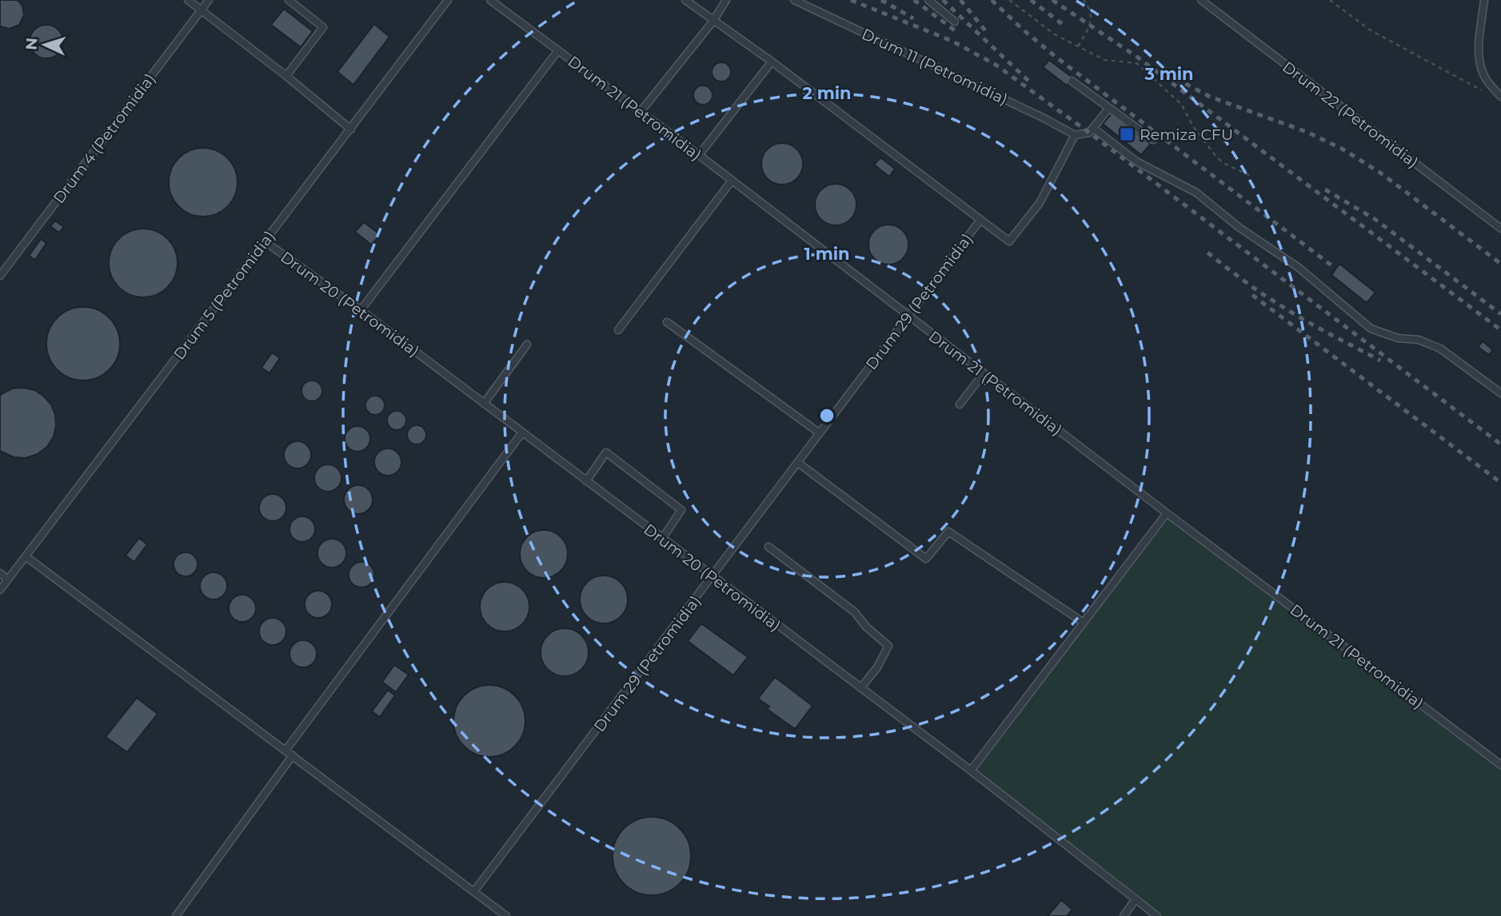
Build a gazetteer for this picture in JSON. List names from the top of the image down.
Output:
{
  "streets": {
    "lane": [
      "Drum 11 (Petromidia)",
      "Drum 21 (Petromidia)",
      "Drum 22 (Petromidia)",
      "Drum 4 (Petromidia)",
      "Drum 5 (Petromidia)",
      "Drum 29 (Petromidia)",
      "Drum 20 (Petromidia)"
    ]
  },
  "crossings": [
    ["Drum 21 (Petromidia)", "Drum 29 (Petromidia)"],
    ["Drum 5 (Petromidia)", "Drum 20 (Petromidia)"],
    ["Drum 29 (Petromidia)", "Drum 20 (Petromidia)"]
  ],
  "places": {
    "transit": ["Remiza CFU"]
  },
  "north": "left",
  "rings": ["3 min", "2 min", "1 min"]
}
